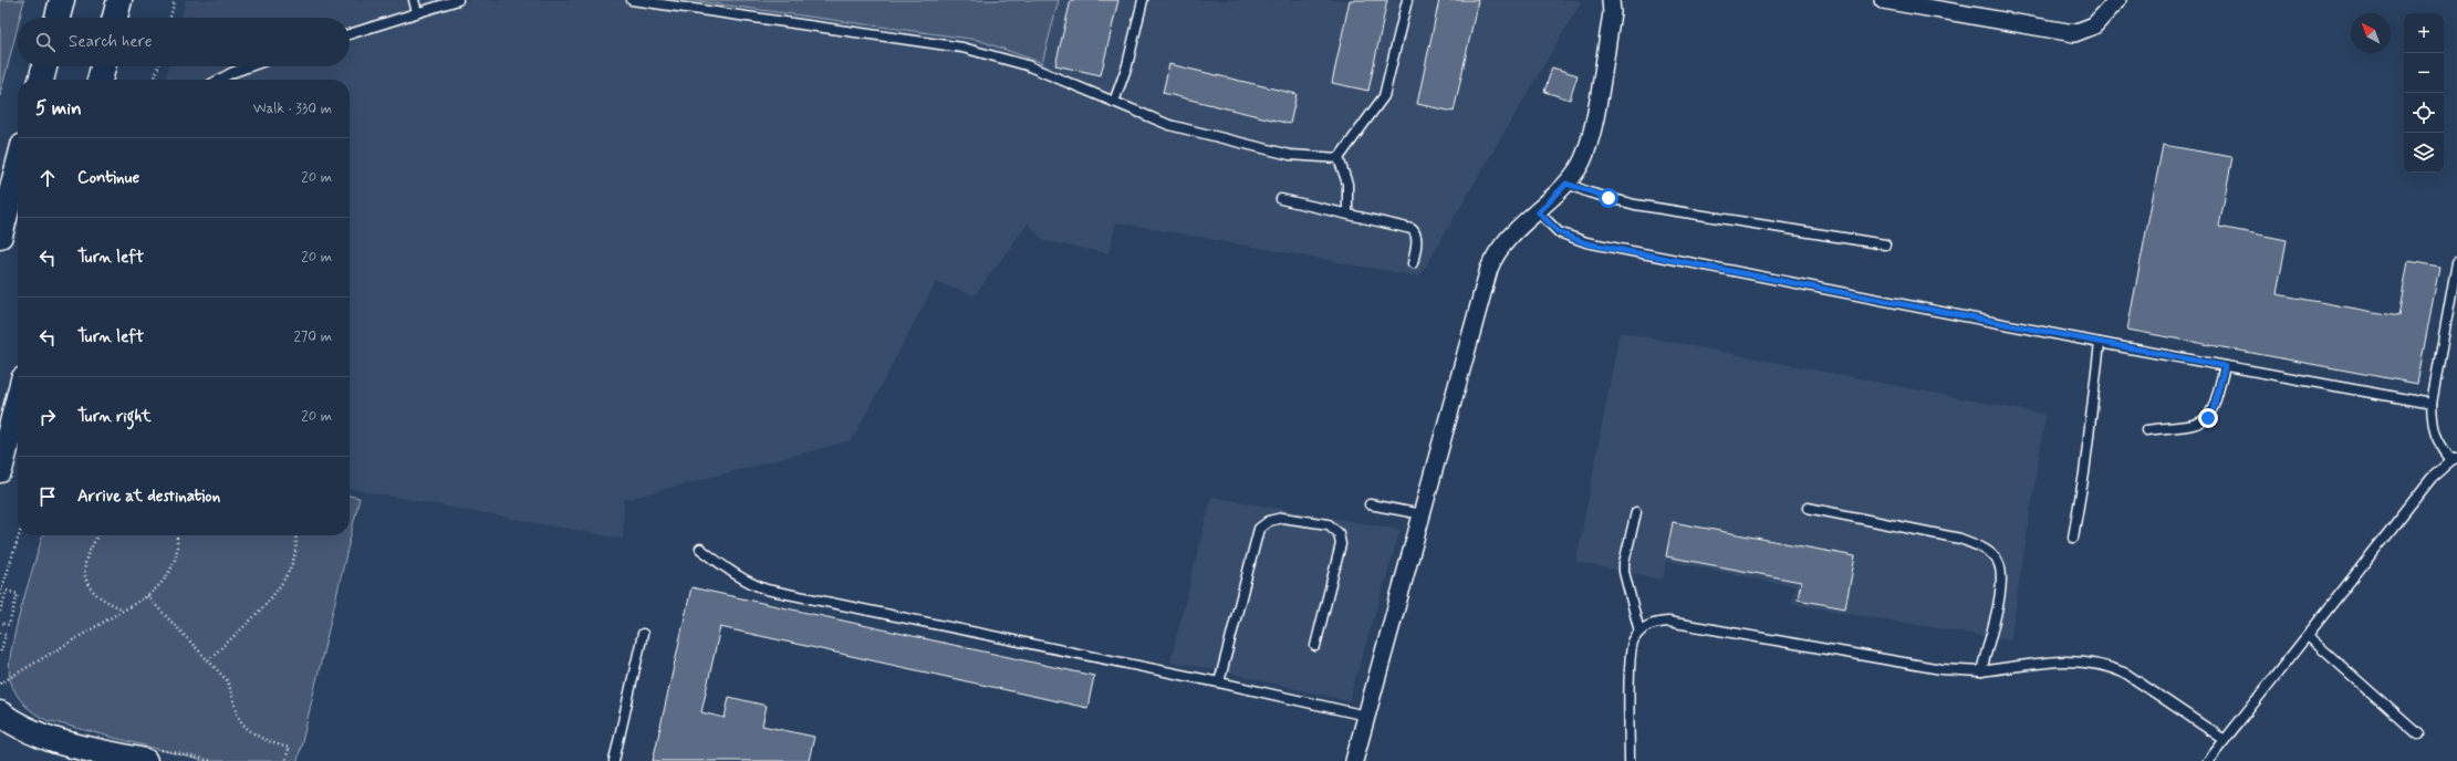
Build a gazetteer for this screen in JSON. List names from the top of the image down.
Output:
{
  "north": "top left",
  "page": {
    "map_buttons": ["+", "−"],
    "search": "Search here",
    "heading": ["5 min", "Walk · 330 m"],
    "list": [
      ["Continue", "20 m"],
      ["Turn left", "20 m"],
      ["Turn left", "270 m"],
      ["Turn right", "20 m"],
      "Arrive at destination"
    ]
  }
}
